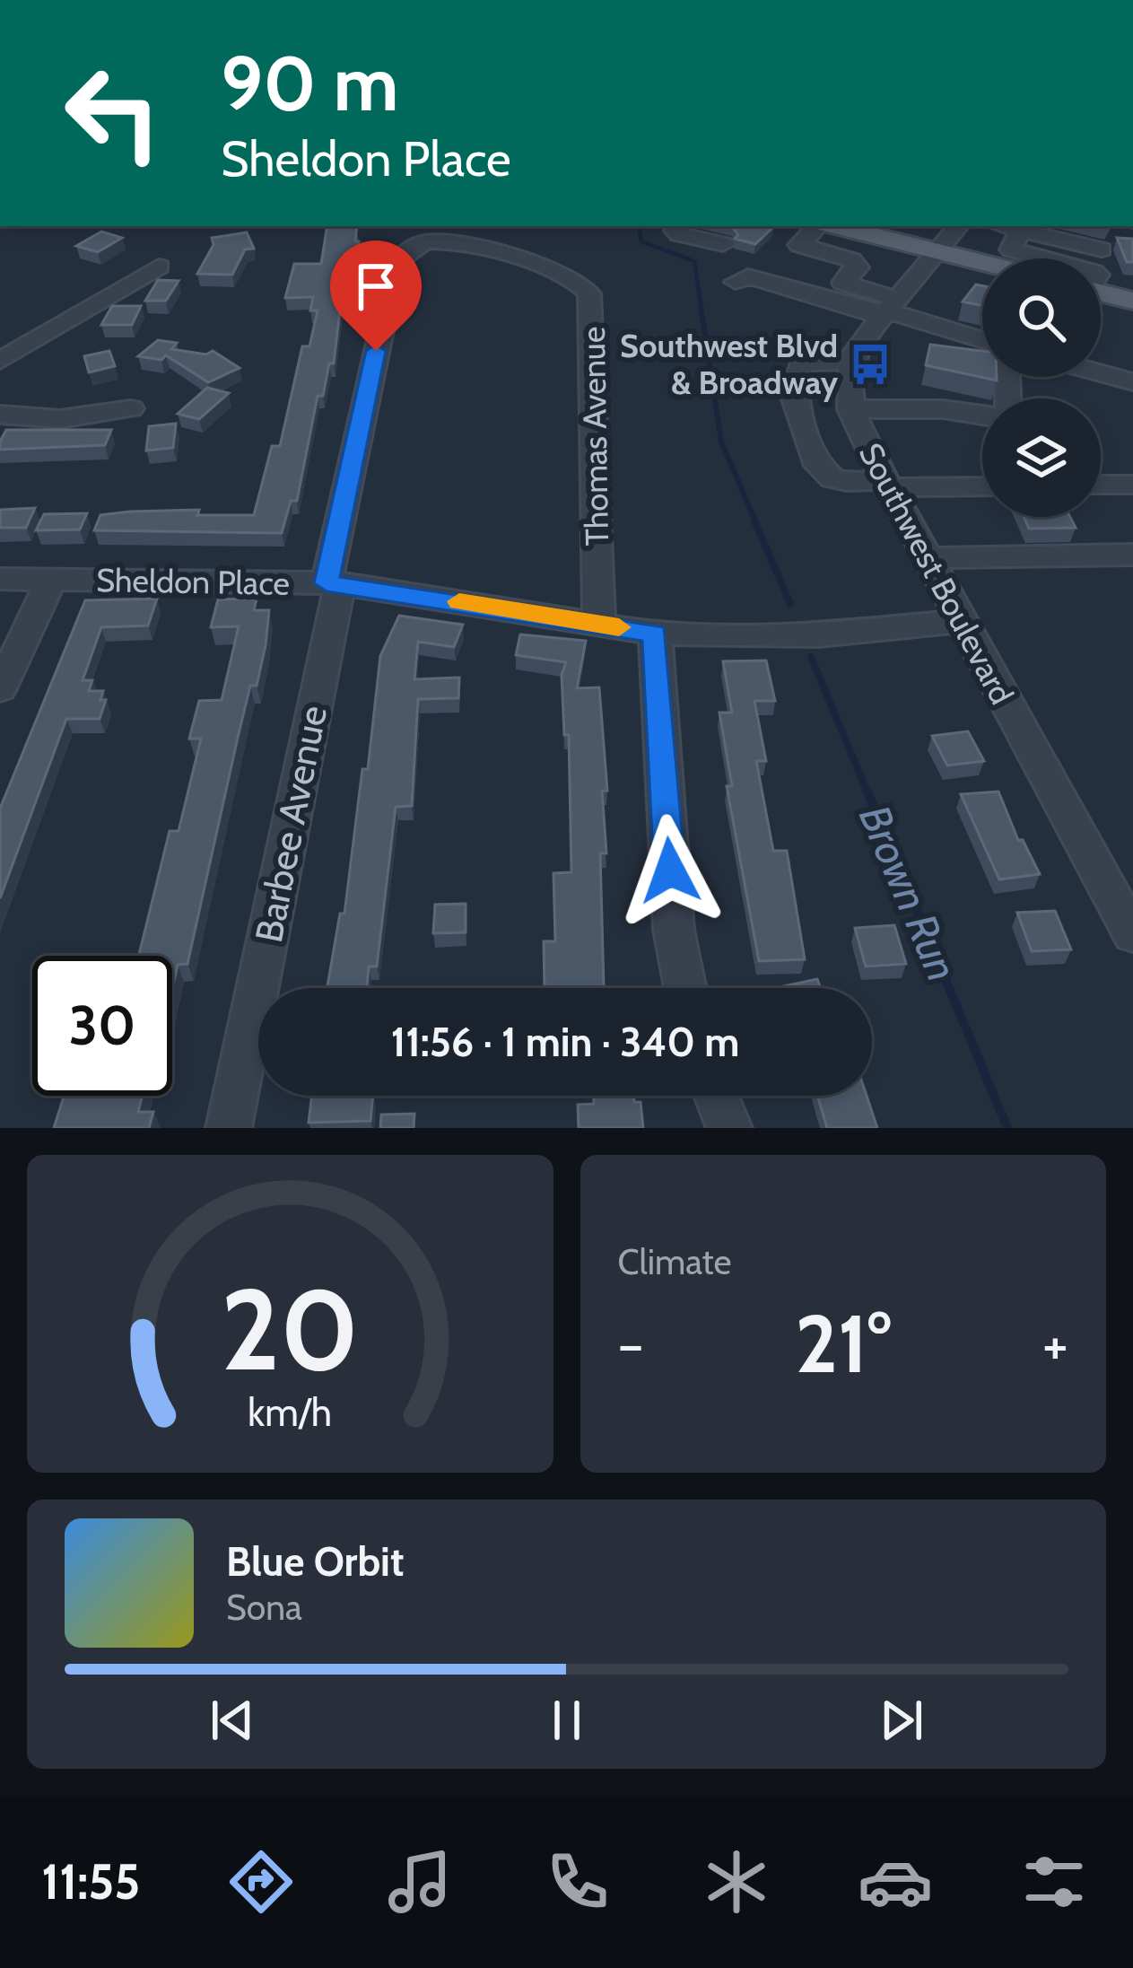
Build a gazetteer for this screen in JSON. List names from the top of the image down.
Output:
{
  "streets": {
    "street": [
      "Thomas Avenue",
      "Southwest Boulevard",
      "Sheldon Place",
      "Barbee Avenue"
    ]
  },
  "crossings": [
    ["Thomas Avenue", "Sheldon Place"],
    ["Thomas Avenue", "Barbee Avenue"],
    ["Southwest Boulevard", "Sheldon Place"],
    ["Sheldon Place", "Barbee Avenue"]
  ],
  "water": ["Brown Run"],
  "places": {
    "bus stop": ["Southwest Blvd & Broadway"]
  },
  "page": {
    "turn": ["90 m", "Sheldon Place"],
    "limit": "30",
    "trip": "11:56 · 1 min · 340 m",
    "tile": "Climate",
    "heat": ["−", "21°", "+"],
    "song": ["Blue Orbit", "Sona"],
    "tabs": "11:55",
    "gauge": ["20", "km/h"]
  }
}
